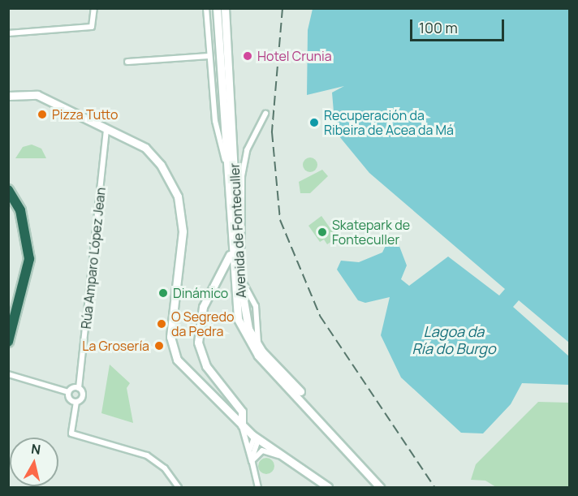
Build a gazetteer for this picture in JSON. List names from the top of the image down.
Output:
{
  "streets": {
    "main road": ["Avenida de Fonteculler"],
    "street": ["Rúa Amparo López Jean"]
  },
  "water": ["Lagoa da Ría do Burgo"],
  "places": [
    "Hotel Crunia",
    "Pizza Tutto",
    "Recuperación da Ribeira de Acea da Má",
    "Skatepark de Fonteculler",
    "Dinámico",
    "O Segredo da Pedra",
    "La Grosería"
  ],
  "scale_bar": "100 m",
  "north": "top"
}
